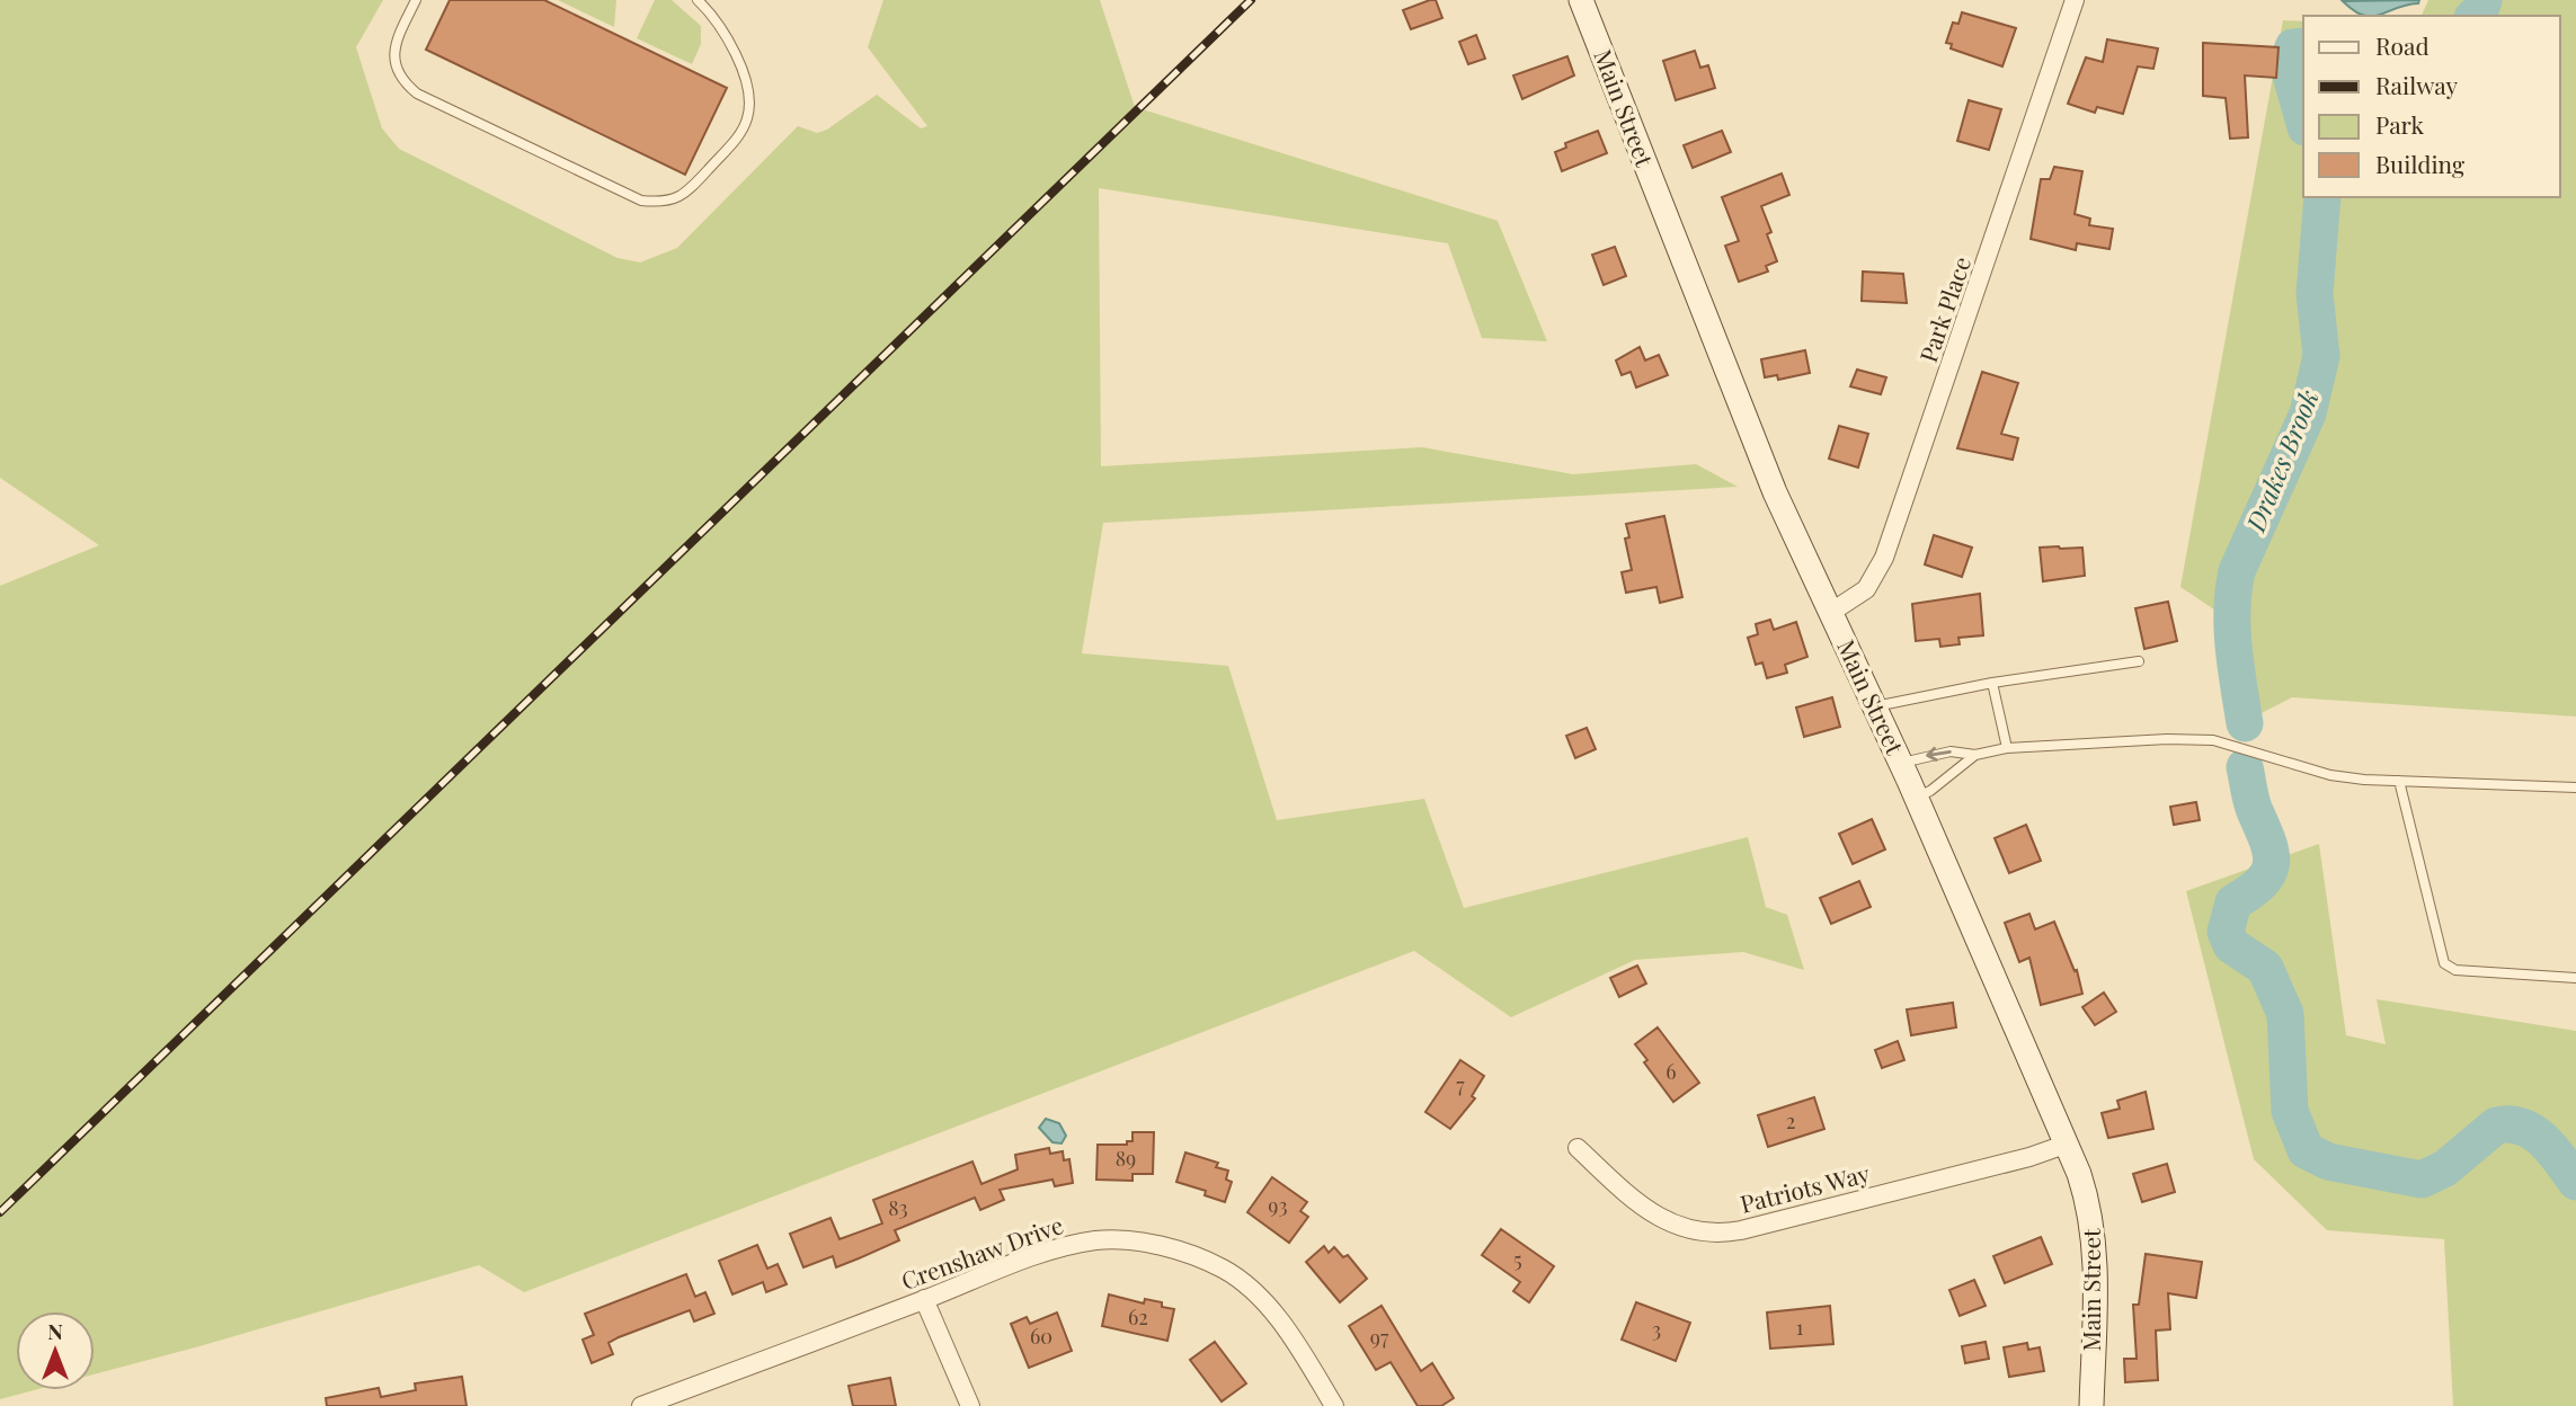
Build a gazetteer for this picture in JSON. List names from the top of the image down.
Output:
{
  "streets": {
    "street": [
      "Main Street",
      "Park Place",
      "Patriots Way",
      "Crenshaw Drive"
    ]
  },
  "crossings": [
    ["Main Street", "Park Place"],
    ["Main Street", "Patriots Way"]
  ],
  "water": ["Drakes Brook"],
  "house_numbers": [
    "6",
    "7",
    "2",
    "89",
    "93",
    "83",
    "5",
    "62",
    "1",
    "3",
    "60",
    "97"
  ],
  "legend": [
    "Road",
    "Railway",
    "Park",
    "Building"
  ],
  "north": "top"
}
